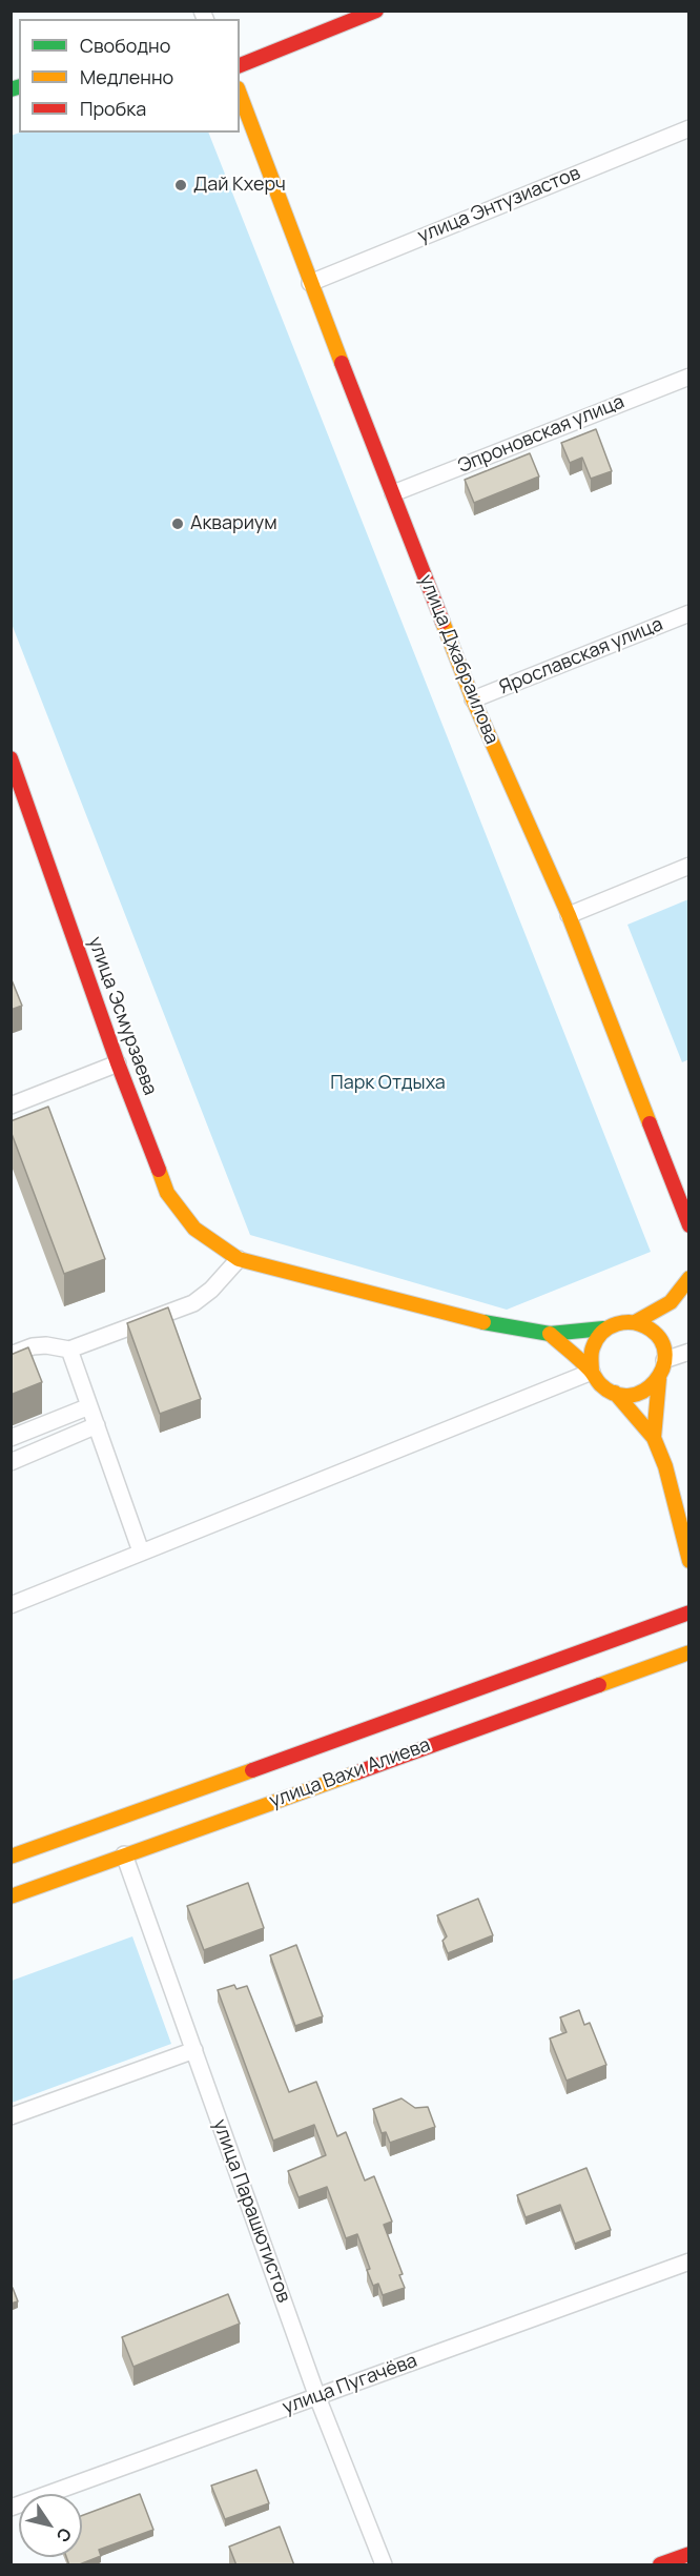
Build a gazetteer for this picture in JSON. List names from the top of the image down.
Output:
{
  "streets": {
    "street": [
      "улица Энтузиастов",
      "Эпроновская улица",
      "Ярославская улица",
      "улица Джабраилова",
      "улица Эсмурзаева",
      "улица Вахи Алиева",
      "улица Парашютистов",
      "улица Пугачёва"
    ]
  },
  "crossings": [
    ["улица Энтузиастов", "улица Джабраилова"],
    ["Эпроновская улица", "улица Джабраилова"],
    ["Ярославская улица", "улица Джабраилова"],
    ["улица Вахи Алиева", "улица Парашютистов"],
    ["улица Парашютистов", "улица Пугачёва"]
  ],
  "parks": ["Парк Отдыха"],
  "places": ["Дай Кхерч", "Аквариум"],
  "legend": ["Свободно", "Медленно", "Пробка"],
  "north": "bottom right"
}
